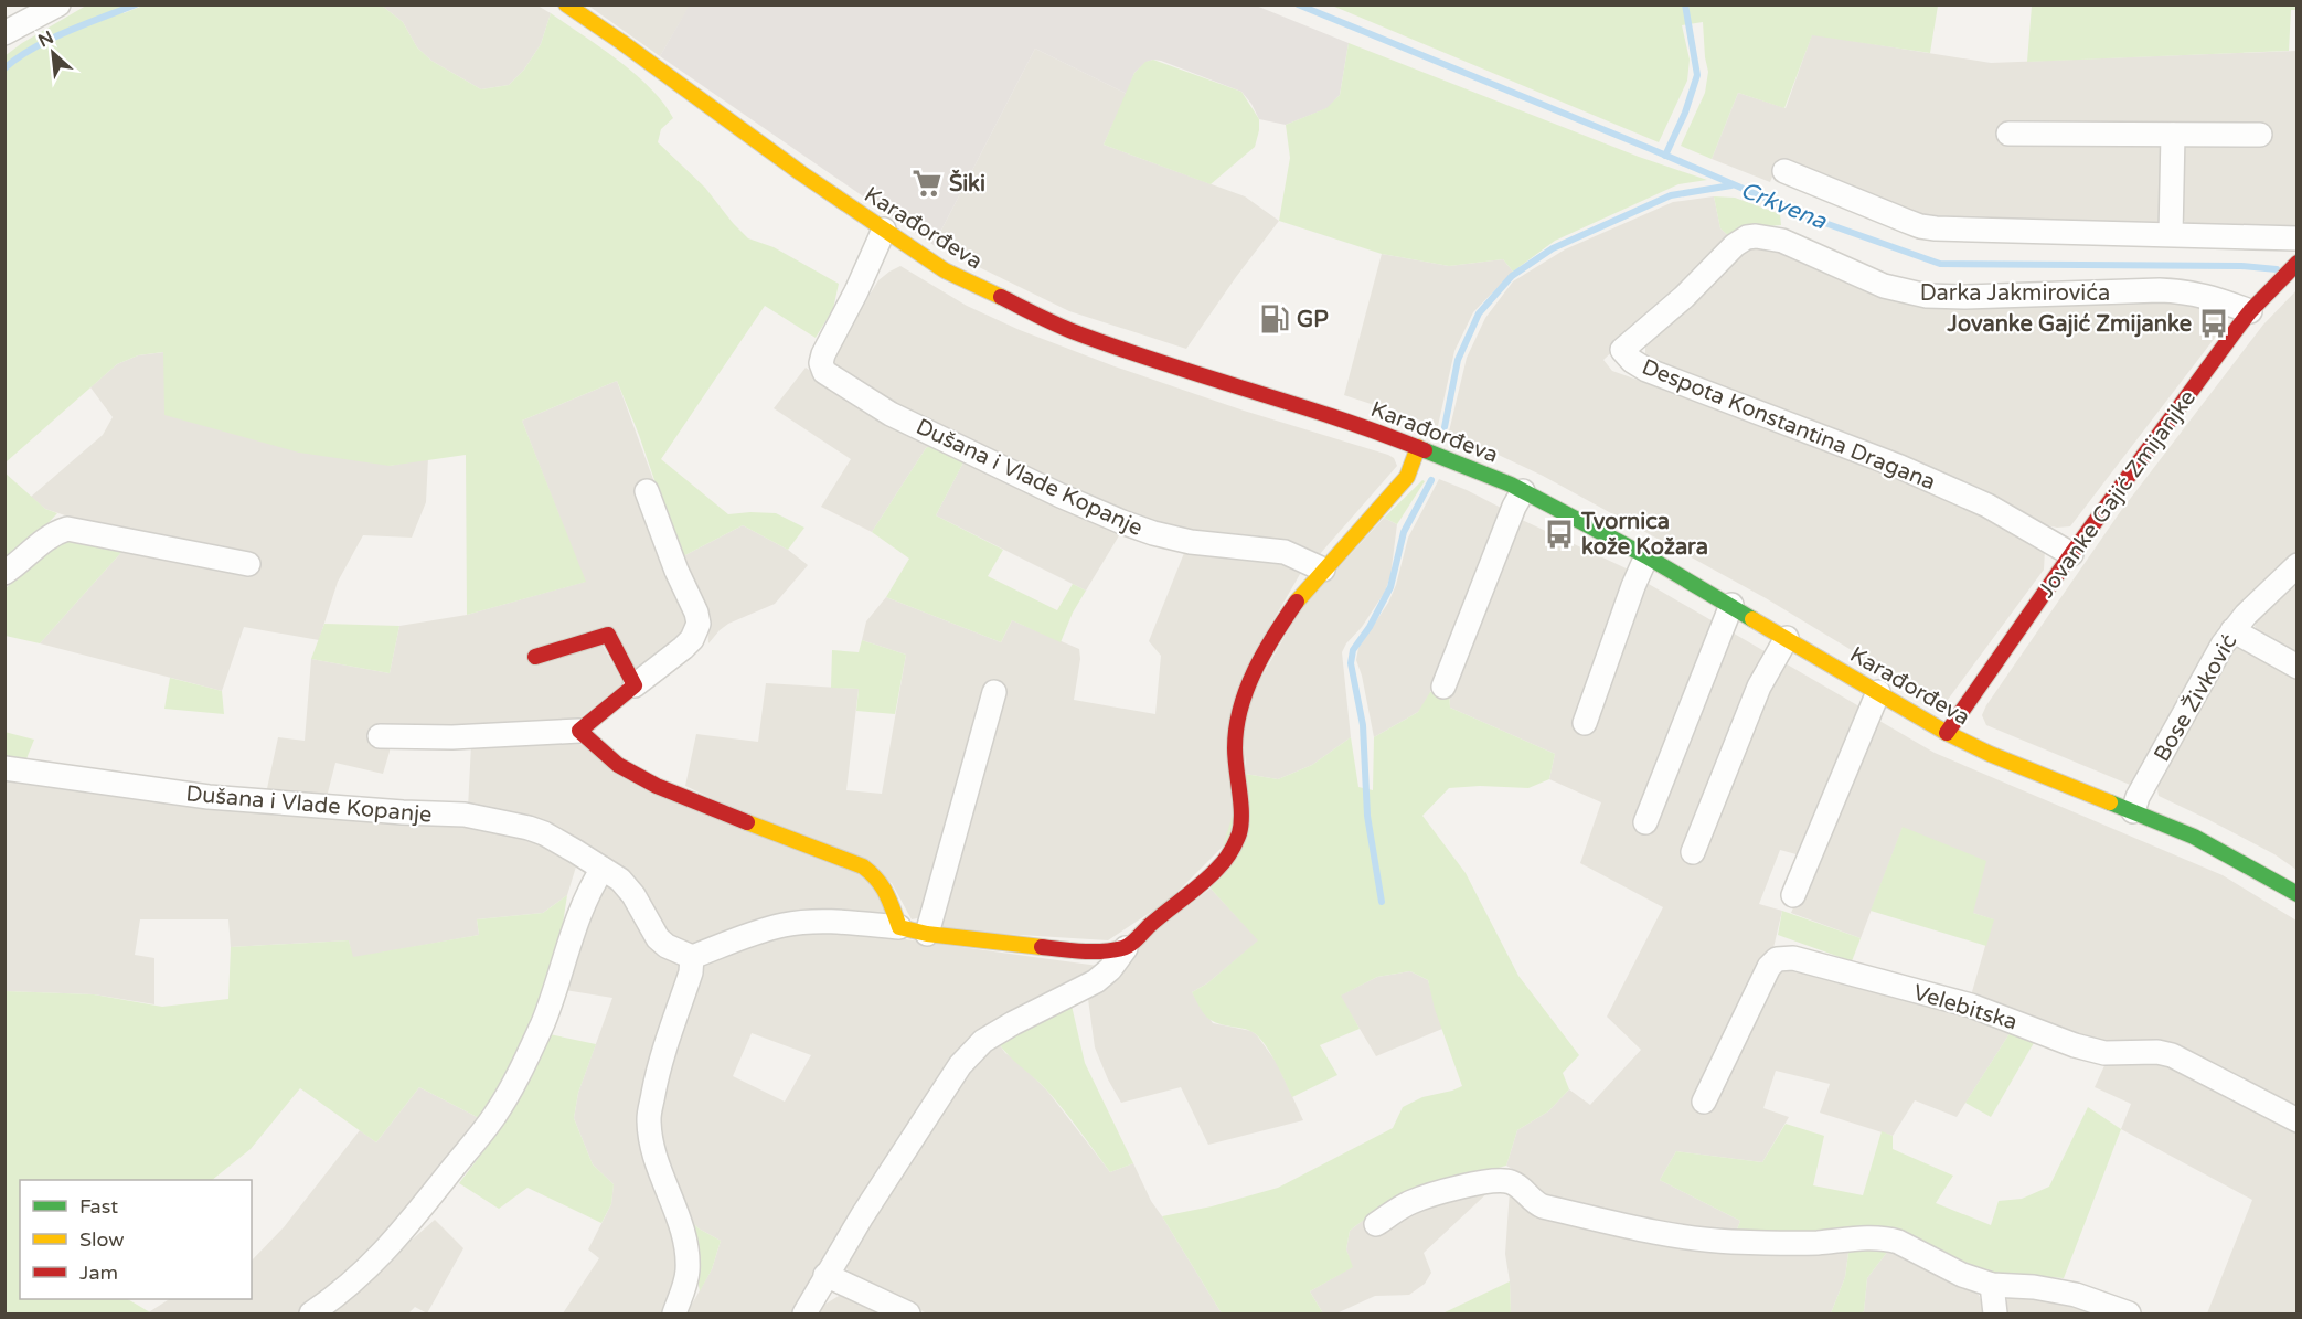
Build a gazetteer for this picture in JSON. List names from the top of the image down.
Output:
{
  "streets": {
    "street": [
      "Karađorđeva",
      "Darka Jakmirovića",
      "Despota Konstantina Dragana",
      "Dušana i Vlade Kopanje",
      "Jovanke Gajić Zmijanjke",
      "Bose Živković",
      "Velebitska"
    ]
  },
  "crossings": [
    ["Karađorđeva", "Dušana i Vlade Kopanje"],
    ["Karađorđeva", "Jovanke Gajić Zmijanjke"],
    ["Karađorđeva", "Bose Živković"],
    ["Darka Jakmirovića", "Despota Konstantina Dragana"],
    ["Darka Jakmirovića", "Jovanke Gajić Zmijanjke"],
    ["Despota Konstantina Dragana", "Jovanke Gajić Zmijanjke"]
  ],
  "water": ["Crkvena"],
  "places": {
    "supermarket": ["Šiki"],
    "fuel station": ["GP"],
    "bus stop": ["Jovanke Gajić Zmijanke", "Tvornica kože Kožara"]
  },
  "legend": ["Fast", "Slow", "Jam"],
  "north": "top left"
}
